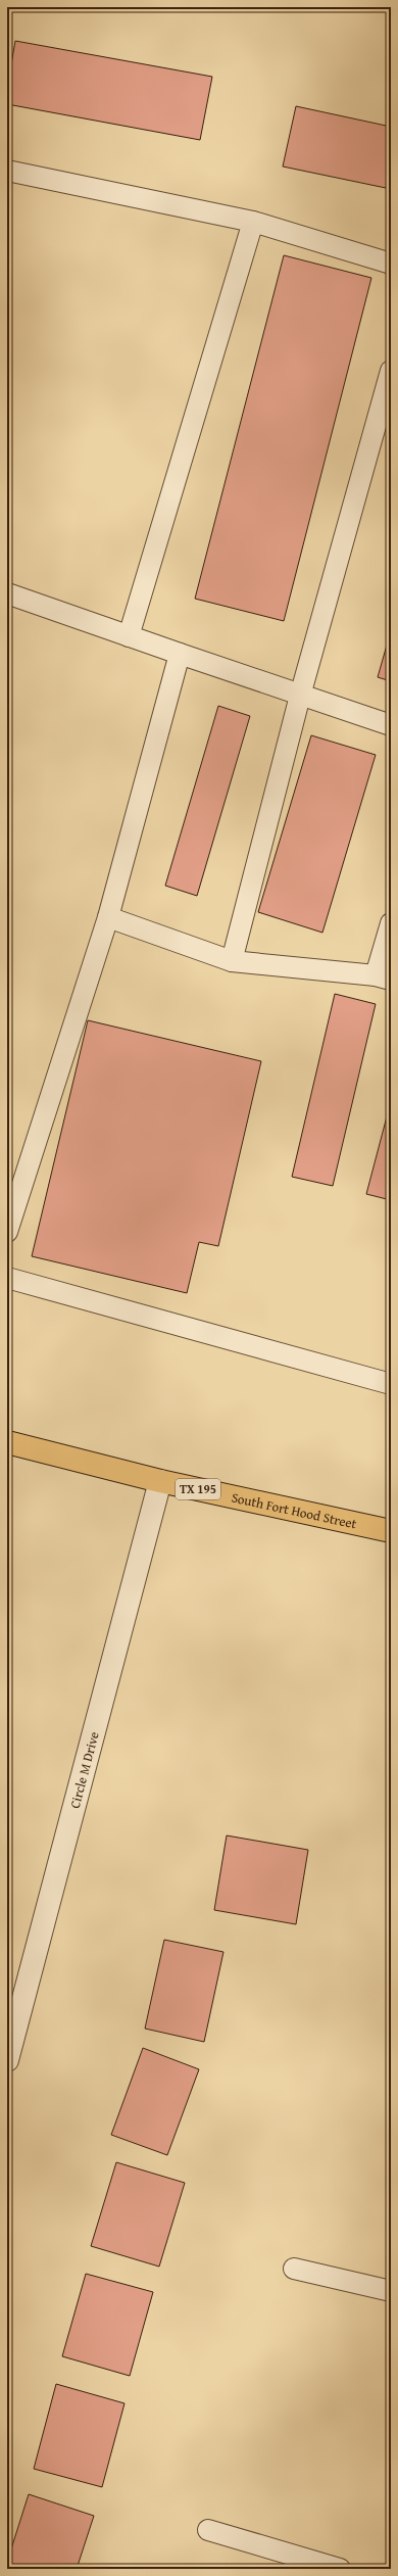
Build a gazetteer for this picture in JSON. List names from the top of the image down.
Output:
{
  "streets": {
    "highway": ["TX 195", "South Fort Hood Street"],
    "street": ["Circle M Drive"]
  },
  "crossings": [
    ["South Fort Hood Street", "Circle M Drive"]
  ]
}
